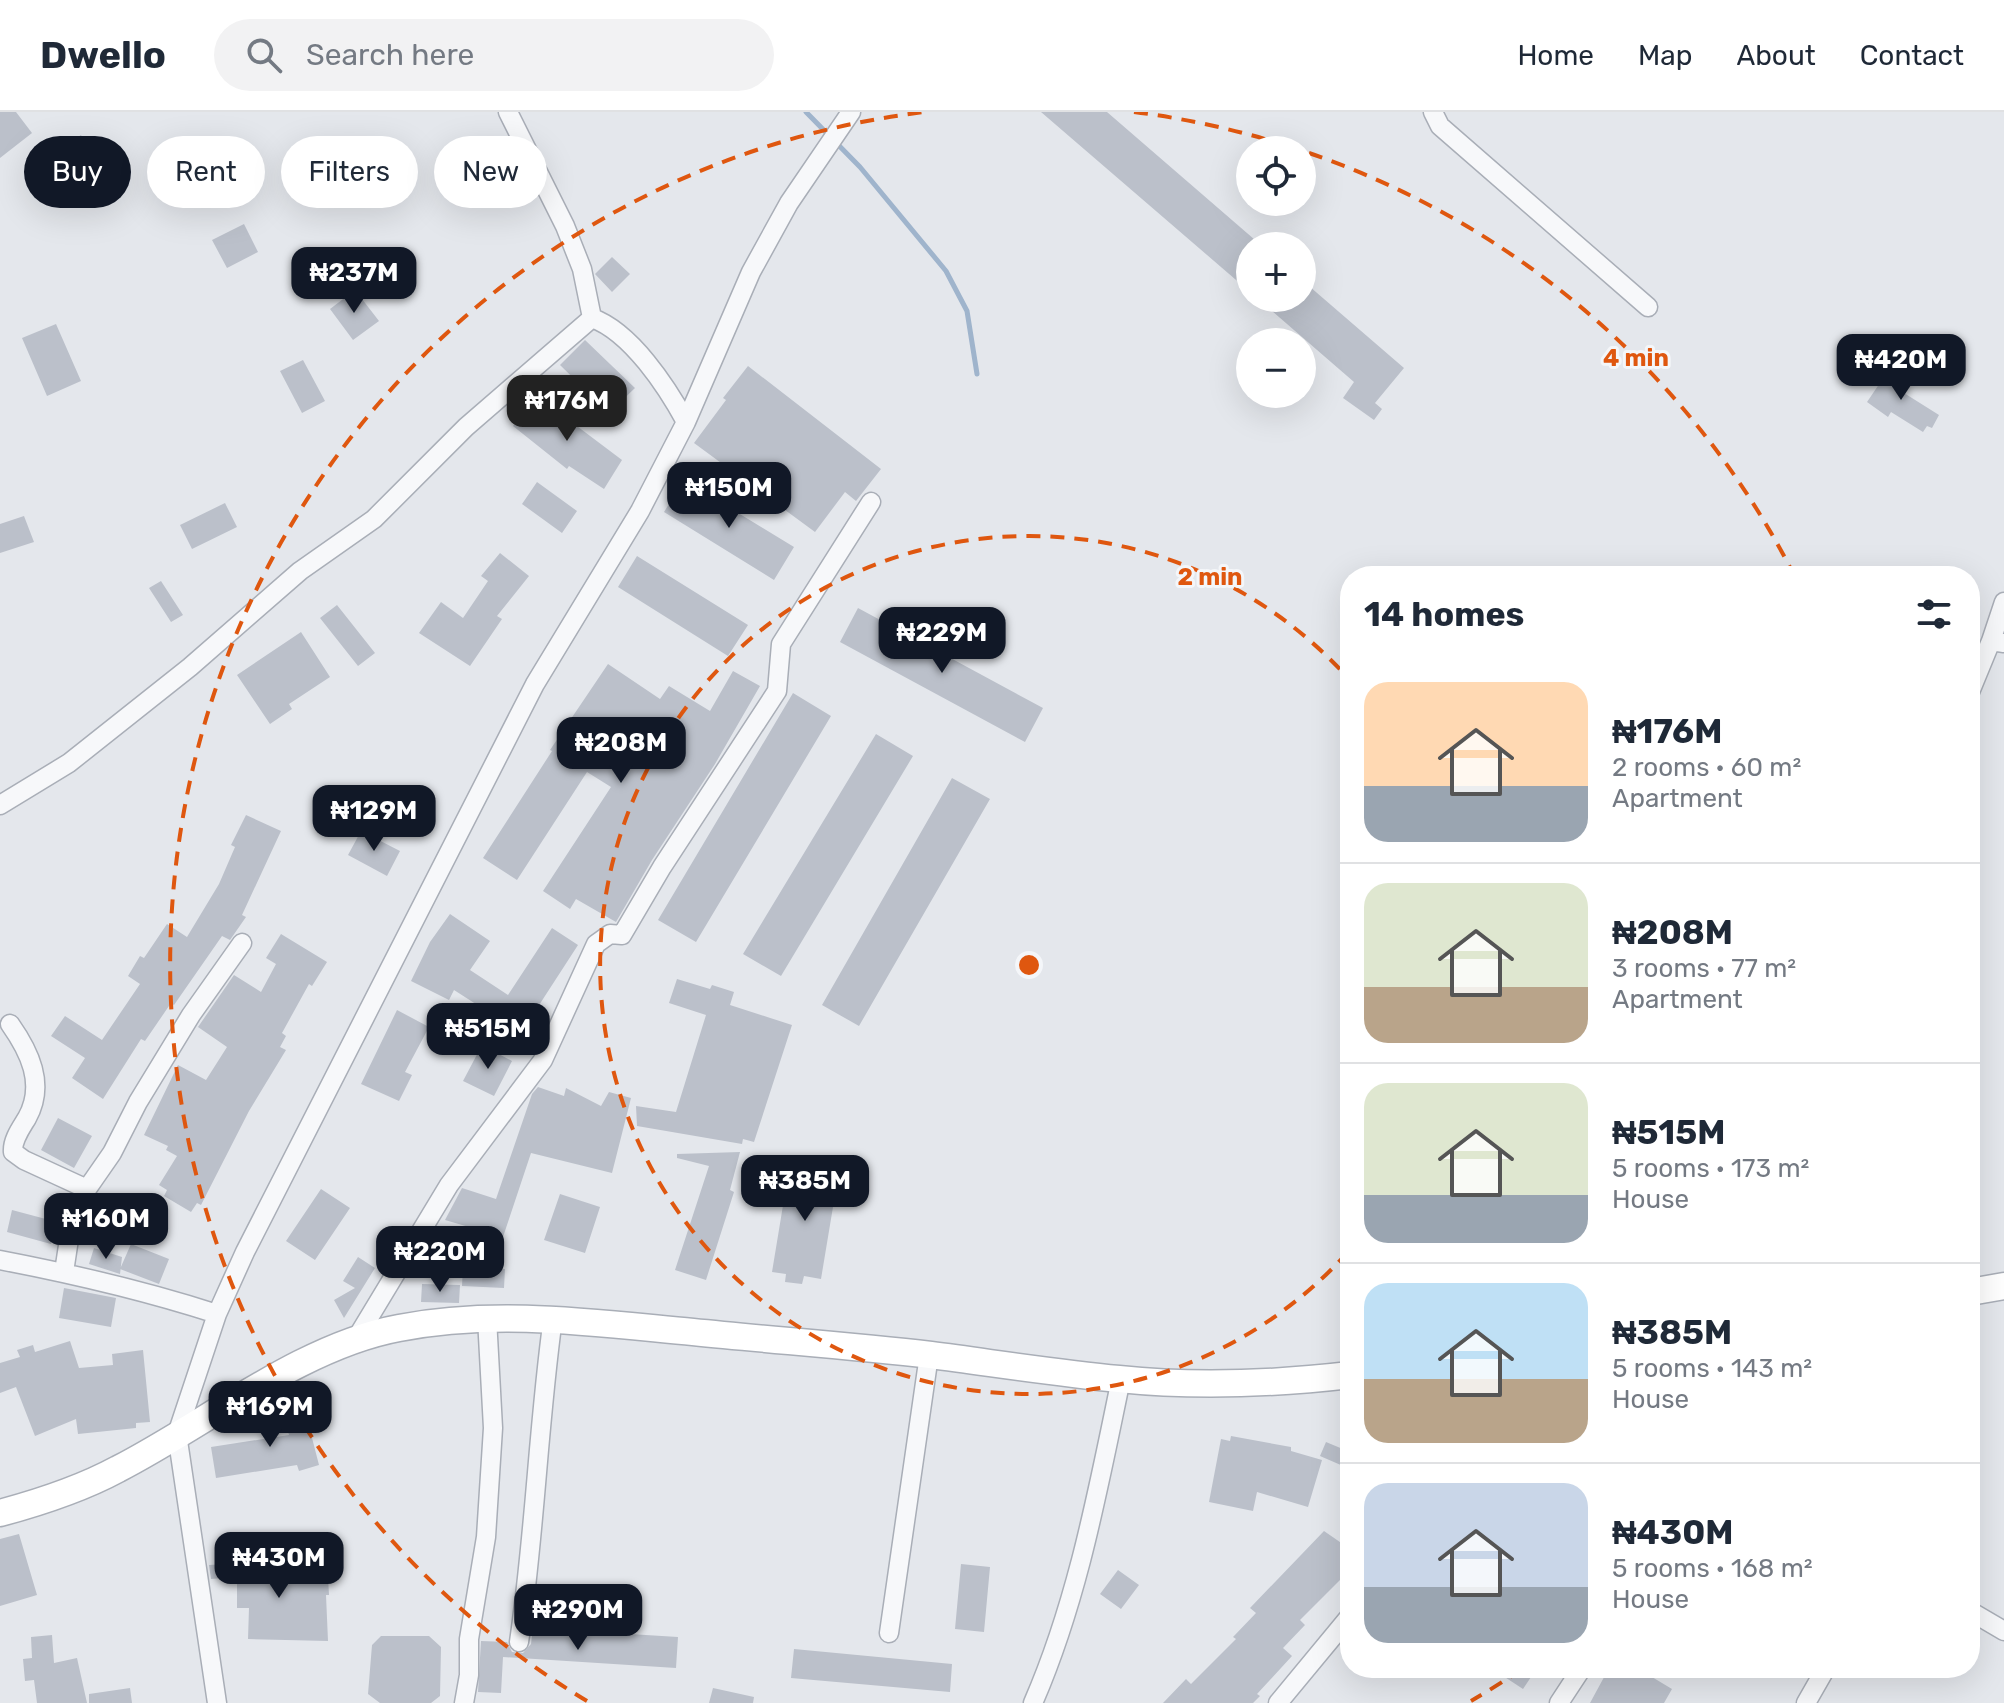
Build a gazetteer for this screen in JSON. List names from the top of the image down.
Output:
{
  "page": {
    "header": "Dwello",
    "search": "Search here",
    "nav": [
      "Home",
      "Map",
      "About",
      "Contact"
    ],
    "map_buttons": ["+", "−"],
    "chip": [
      "Buy",
      "Rent",
      "Filters",
      "New"
    ],
    "price": [
      "₦237M",
      "₦420M",
      "₦176M",
      "₦150M",
      "₦229M",
      "₦208M",
      "₦129M",
      "₦515M",
      "₦385M",
      "₦160M",
      "₦220M",
      "₦169M",
      "₦430M",
      "₦290M"
    ],
    "heading": "14 homes",
    "list": [
      {
        "name": "₦176M",
        "note": "2 rooms · 60 m² · Apartment"
      },
      {
        "name": "₦208M",
        "note": "3 rooms · 77 m² · Apartment"
      },
      {
        "name": "₦515M",
        "note": "5 rooms · 173 m² · House"
      },
      {
        "name": "₦385M",
        "note": "5 rooms · 143 m² · House"
      },
      {
        "name": "₦430M",
        "note": "5 rooms · 168 m² · House"
      }
    ]
  },
  "rings": ["4 min", "2 min"]
}
